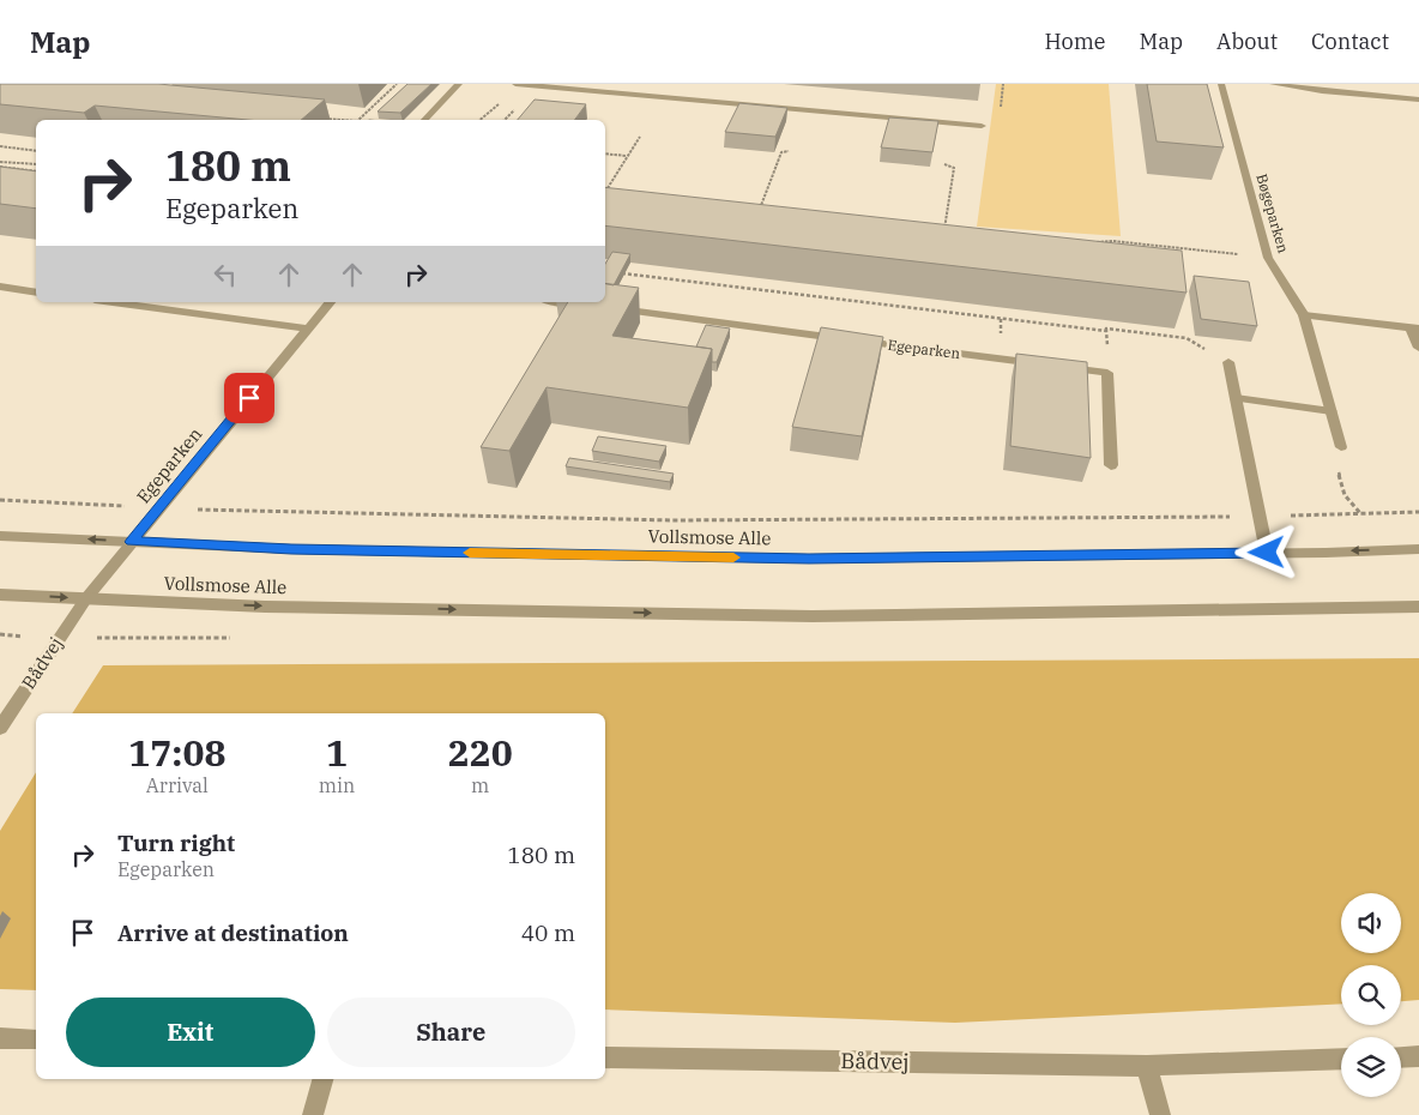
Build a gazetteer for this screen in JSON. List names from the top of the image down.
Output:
{
  "streets": {
    "street": [
      "Bøgeparken",
      "Egeparken",
      "Vollsmose Alle",
      "Bådvej"
    ]
  },
  "crossings": [
    ["Egeparken", "Vollsmose Alle"],
    ["Egeparken", "Bådvej"],
    ["Vollsmose Alle", "Bådvej"]
  ],
  "page": {
    "header": "Map",
    "nav": [
      "Home",
      "Map",
      "About",
      "Contact"
    ],
    "turn": ["180 m", "Egeparken"],
    "eta": [
      "17:08",
      "Arrival",
      "1",
      "min",
      "220",
      "m"
    ],
    "list": [
      {
        "name": "Turn right",
        "note": "Egeparken",
        "value": "180 m"
      },
      {
        "name": "Arrive at destination",
        "value": "40 m"
      }
    ],
    "buttons": ["Exit", "Share"]
  }
}
